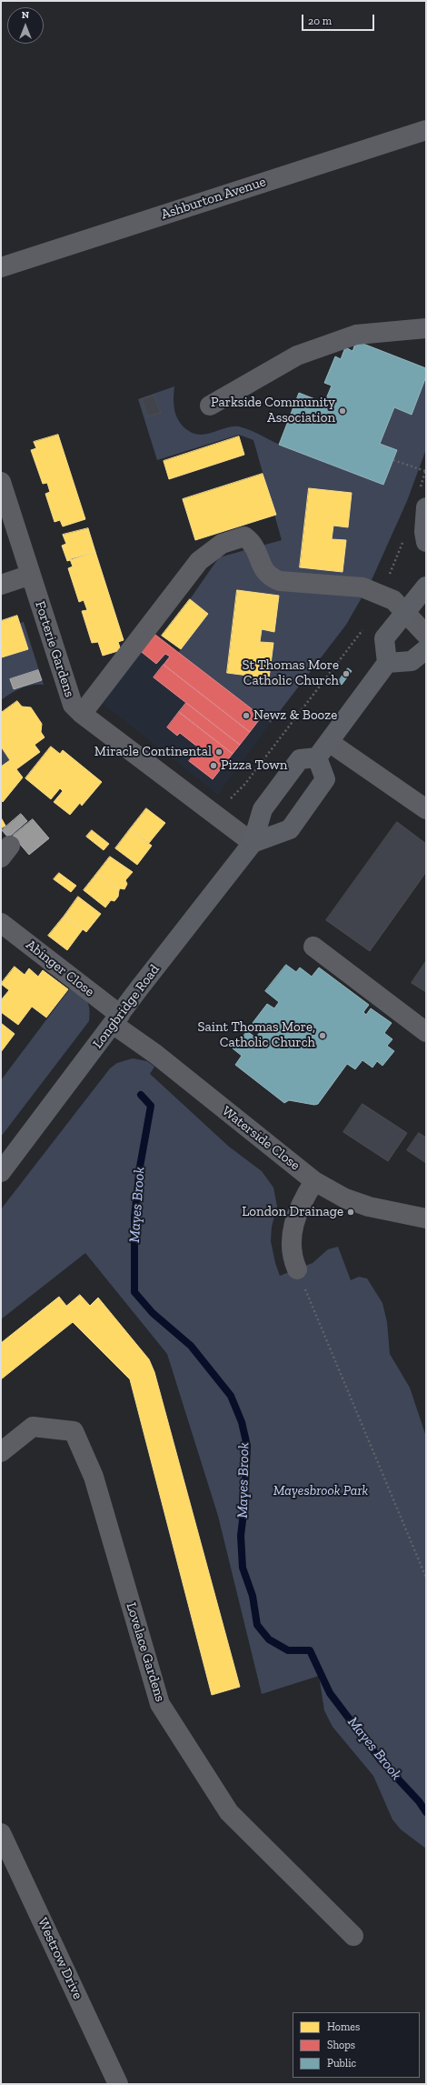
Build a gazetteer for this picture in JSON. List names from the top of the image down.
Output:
{
  "streets": {
    "main road": ["Longbridge Road"],
    "street": [
      "Ashburton Avenue",
      "Forterie Gardens",
      "Abinger Close",
      "Waterside Close",
      "Lovelace Gardens",
      "Westrow Drive"
    ]
  },
  "crossings": [
    ["Forterie Gardens", "Longbridge Road"],
    ["Abinger Close", "Longbridge Road"],
    ["Abinger Close", "Waterside Close"],
    ["Longbridge Road", "Waterside Close"]
  ],
  "water": ["Mayes Brook"],
  "parks": ["Mayesbrook Park"],
  "places": [
    "Parkside Community Association",
    "St Thomas More Catholic Church",
    "Newz & Booze",
    "Miracle Continental",
    "Pizza Town",
    "Saint Thomas More, Catholic Church",
    "London Drainage"
  ],
  "legend": ["Homes", "Shops", "Public"],
  "scale_bar": "20 m",
  "north": "top"
}
